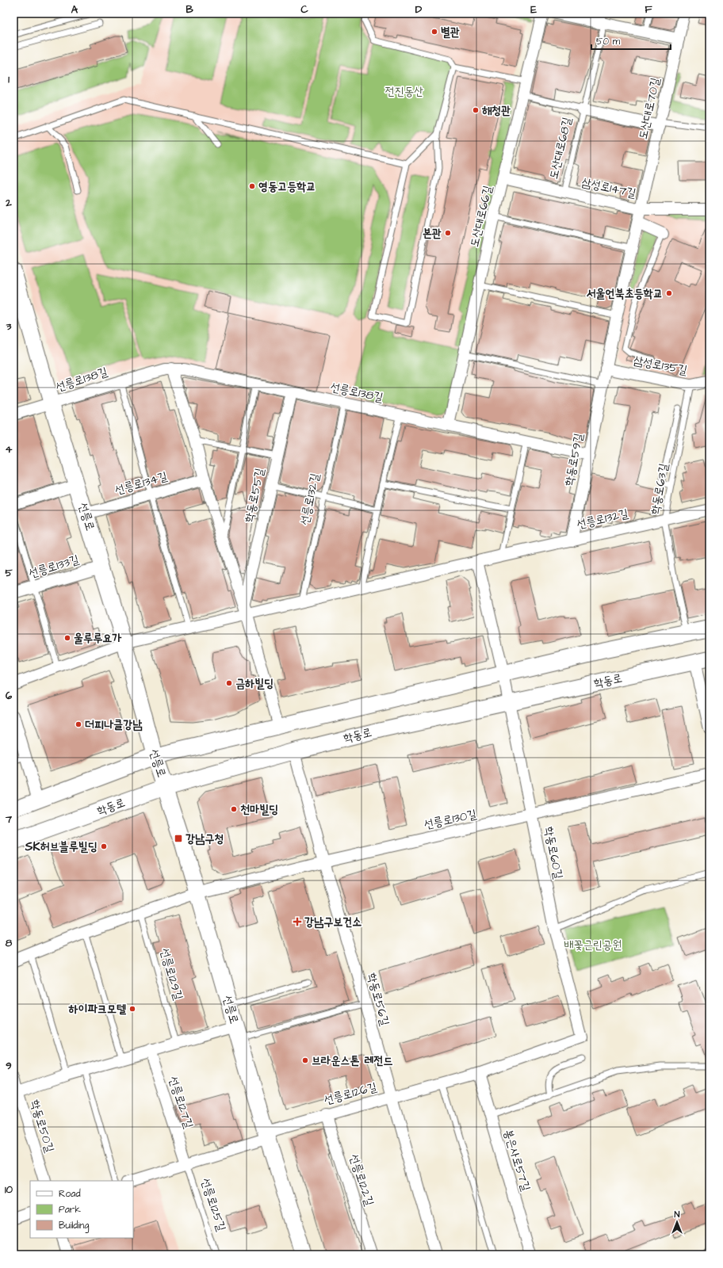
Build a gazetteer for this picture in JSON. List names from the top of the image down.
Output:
{
  "streets": {
    "main road": ["선릉로", "학동로"],
    "street": [
      "도산대로70길",
      "도산대로68길",
      "삼성로147길",
      "도산대로66길",
      "삼성로135길",
      "선릉로138길",
      "학동로59길",
      "선릉로134길",
      "학동로55길",
      "선릉로132길",
      "선릉로133길",
      "선릉로130길",
      "학동로60길",
      "학동로56길",
      "선릉로126길",
      "선릉로127길",
      "학동로50길",
      "봉은사로57길",
      "선릉로122길"
    ],
    "lane": ["학동로63길", "선릉로129길", "선릉로125길"]
  },
  "crossings": [
    ["도산대로70길", "도산대로68길"],
    ["도산대로70길", "삼성로147길"],
    ["도산대로70길", "학동로59길"],
    ["도산대로68길", "삼성로147길"],
    ["삼성로147길", "도산대로66길"],
    ["삼성로147길", "학동로59길"],
    ["도산대로66길", "선릉로138길"],
    ["삼성로135길", "학동로59길"],
    ["삼성로135길", "학동로63길"],
    ["선릉로138길", "학동로59길"],
    ["선릉로138길", "선릉로134길"],
    ["선릉로138길", "학동로55길"],
    ["선릉로138길", "선릉로132길"],
    ["선릉로138길", "선릉로"],
    ["학동로59길", "선릉로132길"],
    ["선릉로134길", "학동로55길"],
    ["선릉로134길", "선릉로"],
    ["학동로63길", "선릉로132길"],
    ["학동로55길", "선릉로132길"],
    ["선릉로132길", "선릉로"],
    ["선릉로", "선릉로133길"],
    ["선릉로", "학동로"],
    ["선릉로", "선릉로130길"],
    ["선릉로", "선릉로126길"],
    ["학동로", "학동로60길"],
    ["학동로", "학동로56길"],
    ["선릉로130길", "학동로60길"],
    ["선릉로130길", "학동로56길"],
    ["학동로60길", "선릉로126길"],
    ["학동로56길", "선릉로126길"],
    ["선릉로126길", "봉은사로57길"],
    ["선릉로126길", "선릉로122길"],
    ["선릉로127길", "선릉로125길"]
  ],
  "parks": ["전진동산", "배꽃근린공원"],
  "places": {
    "other": [
      "별관",
      "해청관",
      "영동고등학교",
      "본관",
      "서울언북초등학교",
      "울루루요가",
      "금하빌딩",
      "더피나클강남",
      "천마빌딩",
      "SK허브블루빌딩",
      "하이파크모텔",
      "브라운스톤 레전드"
    ],
    "transit": ["강남구청"],
    "health": ["강남구보건소"]
  },
  "legend": ["Road", "Park", "Building"],
  "scale_bar": "50 m",
  "north": "top",
  "grid": {
    "columns": [
      "A",
      "B",
      "C",
      "D",
      "E",
      "F"
    ],
    "rows": [
      "1",
      "2",
      "3",
      "4",
      "5",
      "6",
      "7",
      "8",
      "9",
      "10"
    ]
  }
}
